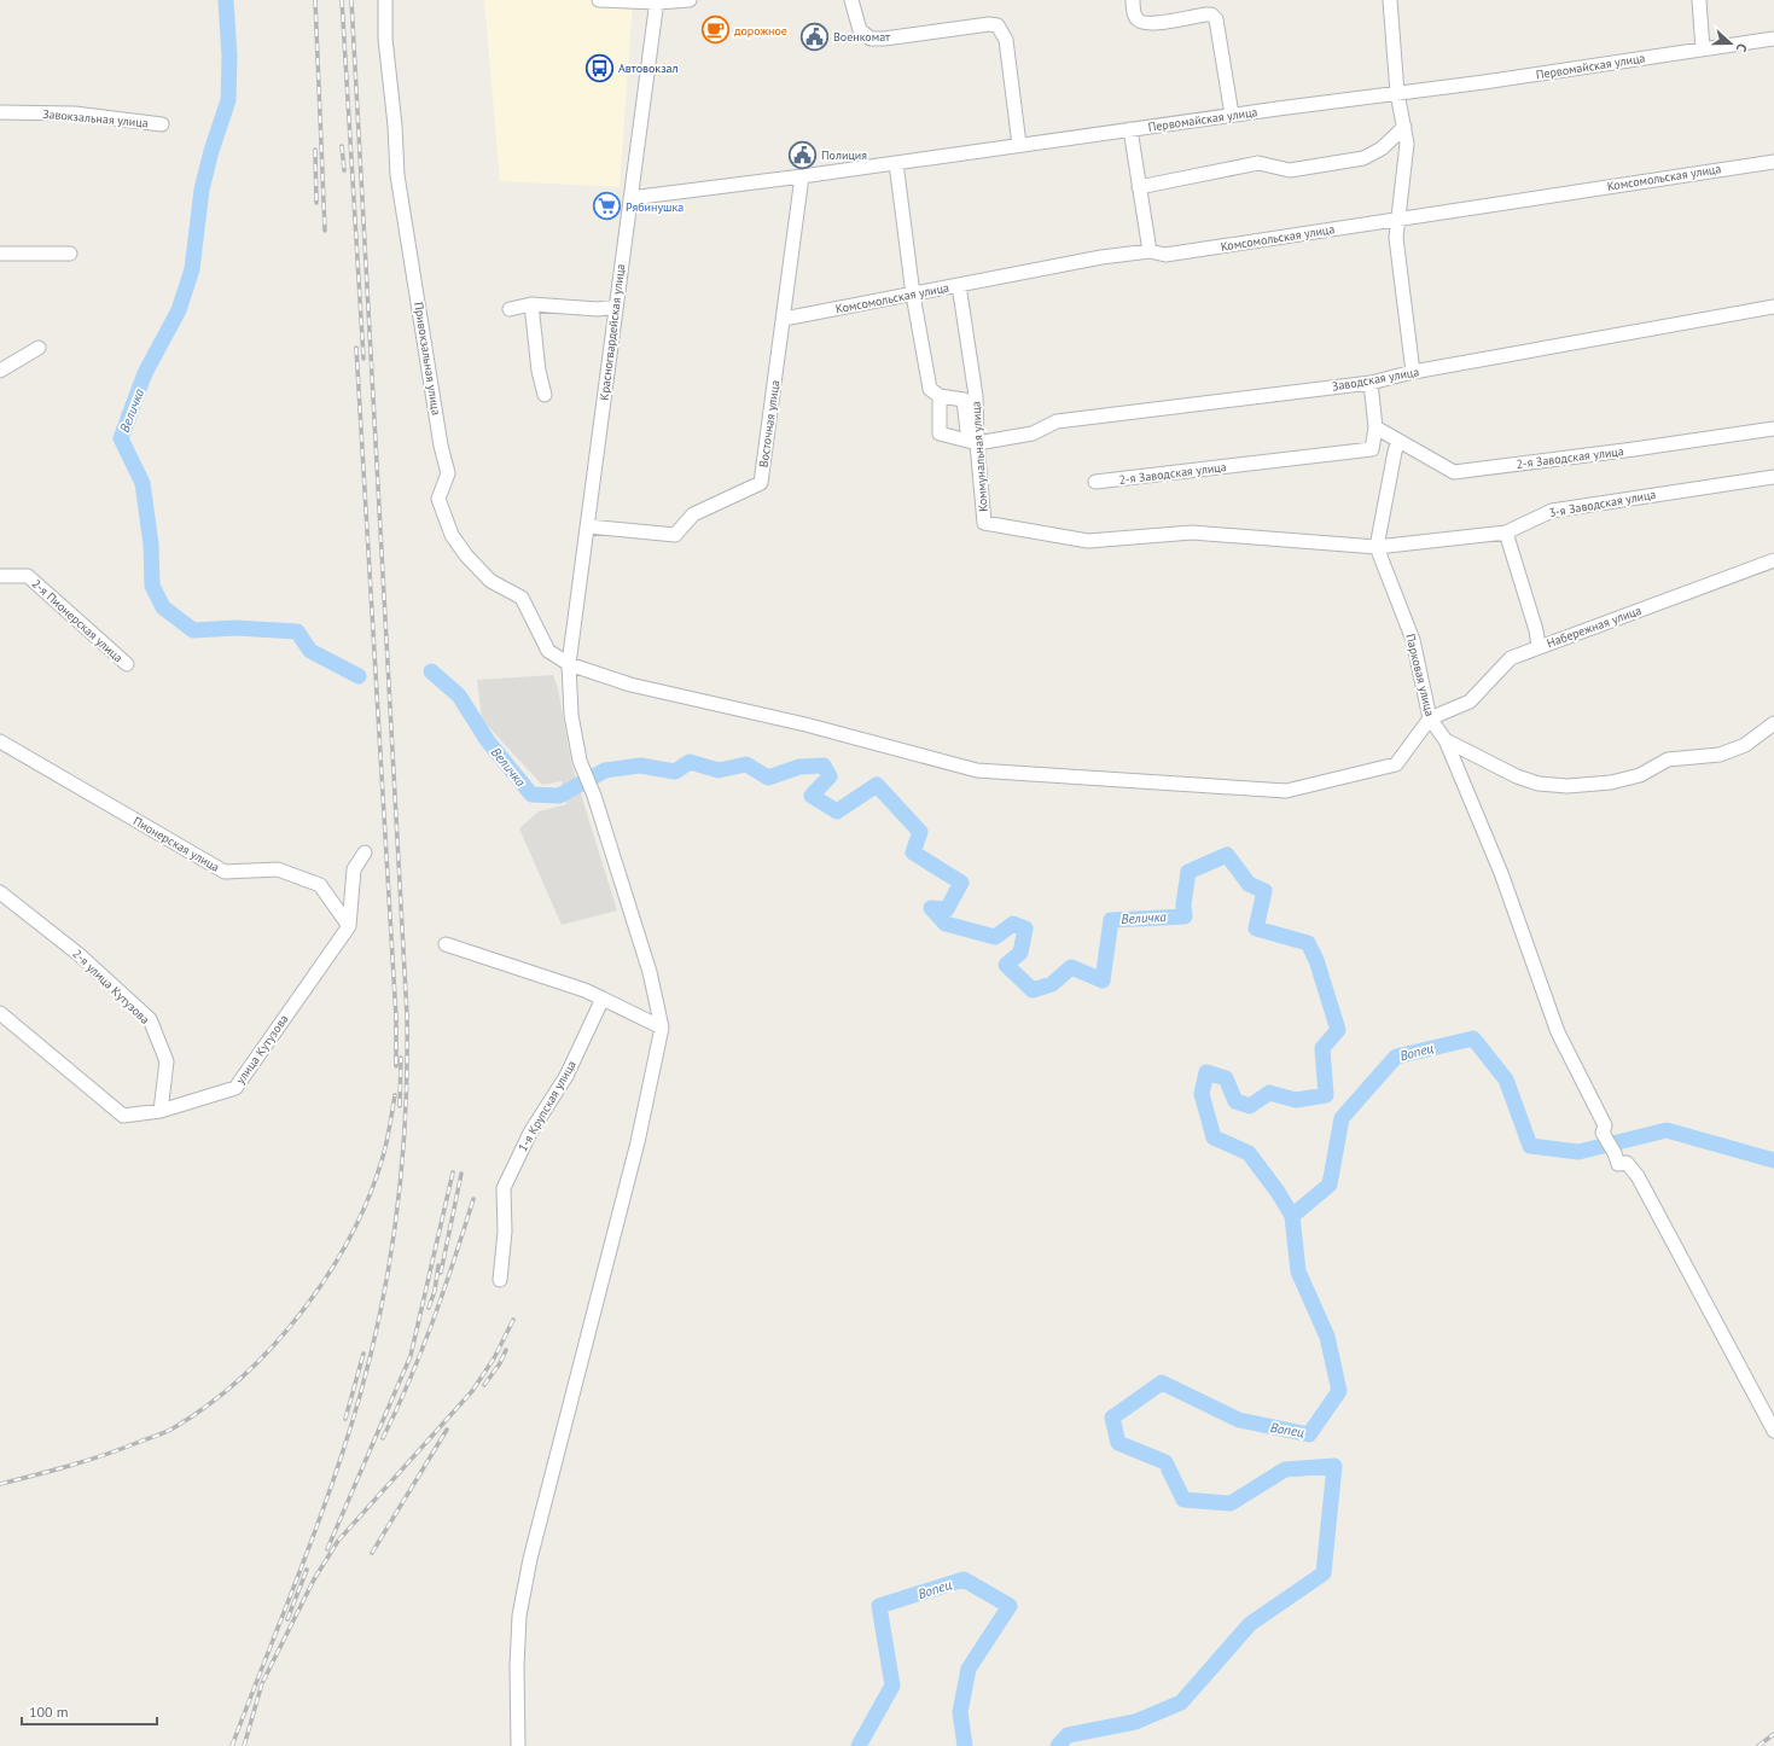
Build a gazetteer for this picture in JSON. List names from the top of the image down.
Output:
{
  "streets": {
    "street": [
      "Первомайская улица",
      "Завокзальная улица",
      "Комсомольская улица",
      "Красногвардейская улица",
      "Привокзальная улица",
      "Заводская улица",
      "Восточная улица",
      "Коммунальная улица",
      "2-я Заводская улица",
      "3-я Заводская улица",
      "2-я Пионерская улица",
      "Набережная улица",
      "Парковая улица",
      "Пионерская улица",
      "2-я улица Кутузова",
      "улица Кутузова",
      "1-я Крупская улица"
    ]
  },
  "crossings": [
    ["Первомайская улица", "Красногвардейская улица"],
    ["Первомайская улица", "Восточная улица"],
    ["Комсомольская улица", "Восточная улица"],
    ["Комсомольская улица", "Коммунальная улица"],
    ["Красногвардейская улица", "Привокзальная улица"],
    ["Красногвардейская улица", "Восточная улица"],
    ["Привокзальная улица", "Набережная улица"],
    ["Привокзальная улица", "Парковая улица"],
    ["Заводская улица", "Коммунальная улица"],
    ["Заводская улица", "2-я Заводская улица"],
    ["Коммунальная улица", "3-я Заводская улица"],
    ["Коммунальная улица", "Парковая улица"],
    ["3-я Заводская улица", "Парковая улица"],
    ["Набережная улица", "Парковая улица"],
    ["Пионерская улица", "улица Кутузова"],
    ["2-я улица Кутузова", "улица Кутузова"]
  ],
  "water": ["Величка", "Вопец"],
  "places": {
    "cafe": ["дорожное"],
    "public building": ["Военкомат", "Полиция"],
    "bus stop": ["Автовокзал"],
    "supermarket": ["Рябинушка"]
  },
  "scale_bar": "100 m",
  "north": "right"
}
